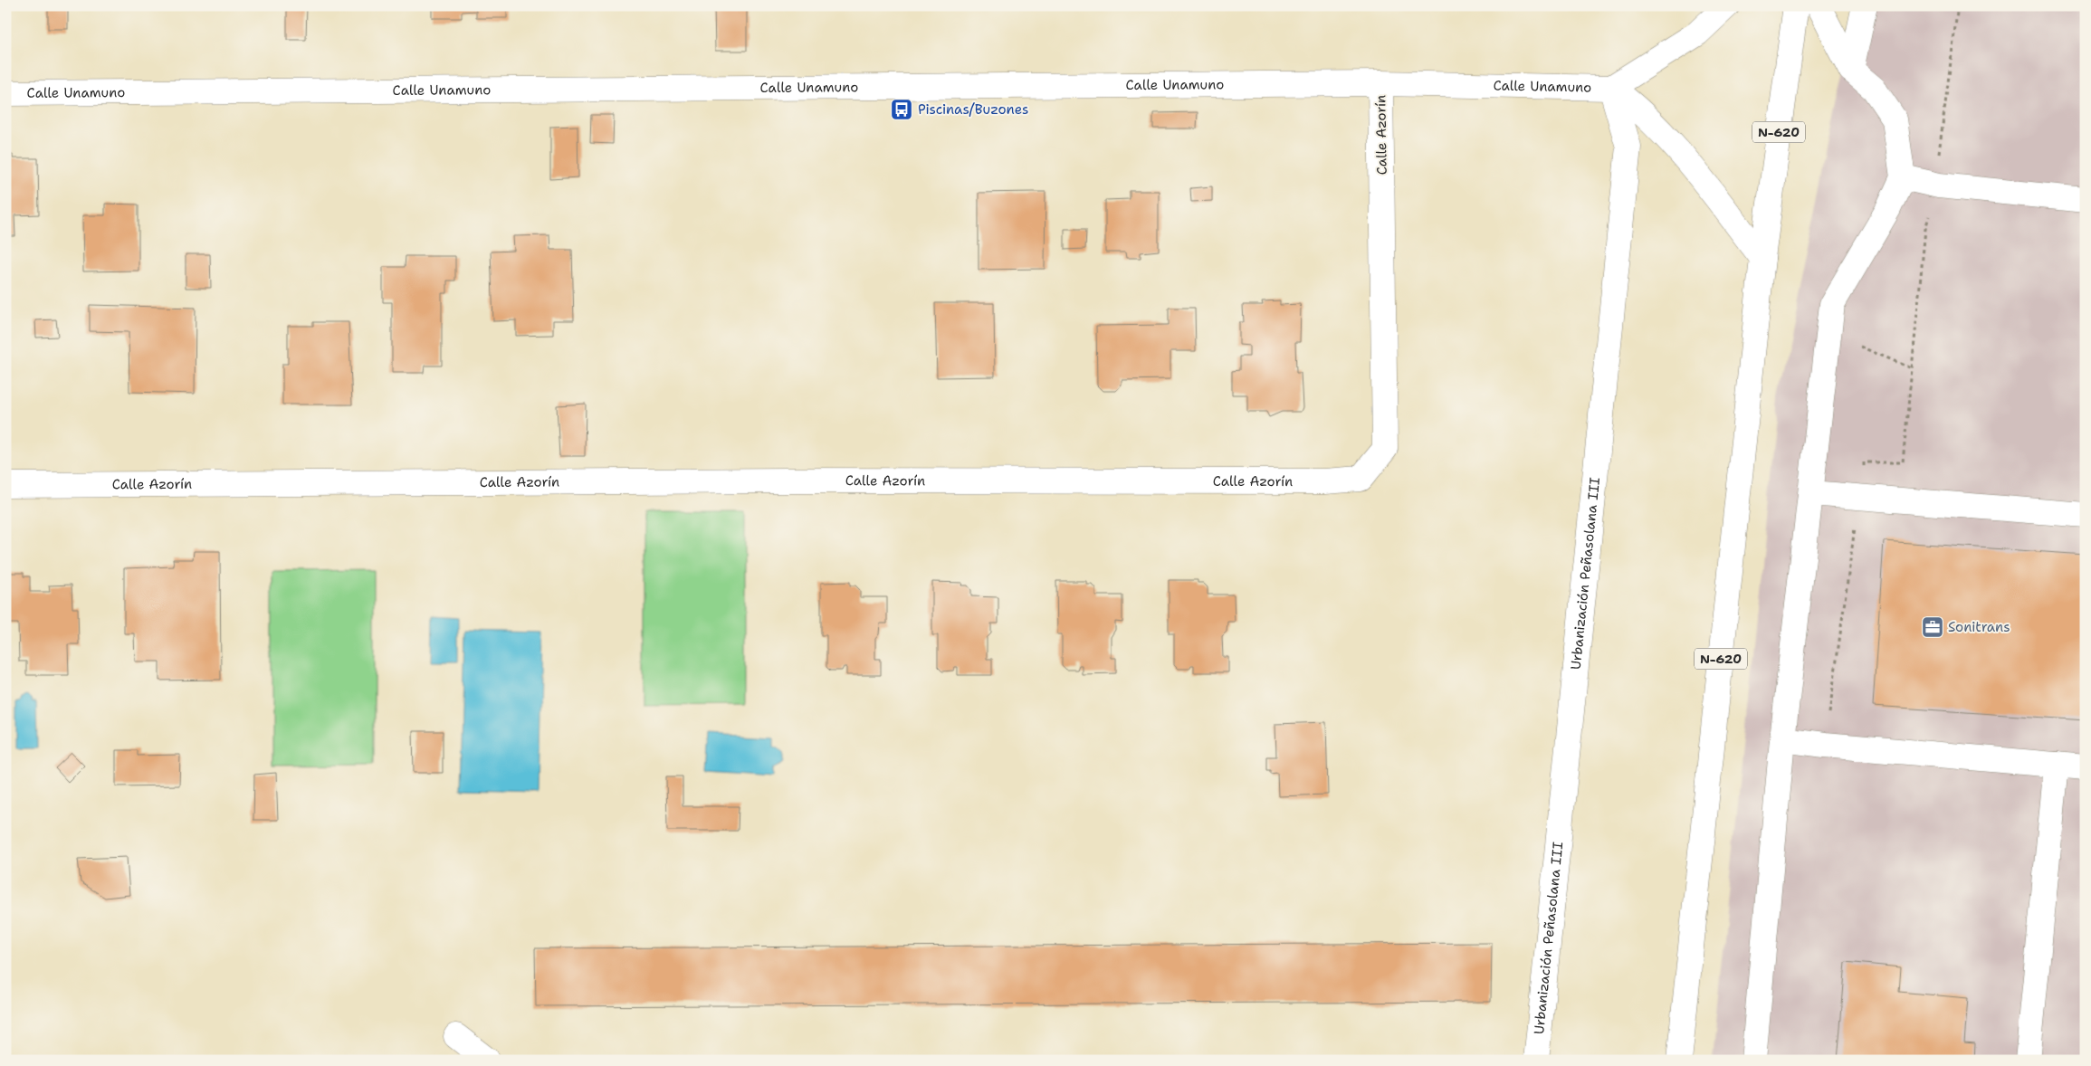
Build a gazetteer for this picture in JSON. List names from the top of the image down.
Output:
{
  "streets": {
    "main road": [
      "Calle Unamuno",
      "N-620",
      "Calle Azorín",
      "Urbanización Peñasolana III"
    ]
  },
  "crossings": [
    ["Calle Unamuno", "Calle Azorín"],
    ["Calle Unamuno", "Urbanización Peñasolana III"]
  ],
  "places": {
    "bus stop": ["Piscinas/Buzones"],
    "office": ["Sonitrans"]
  }
}
